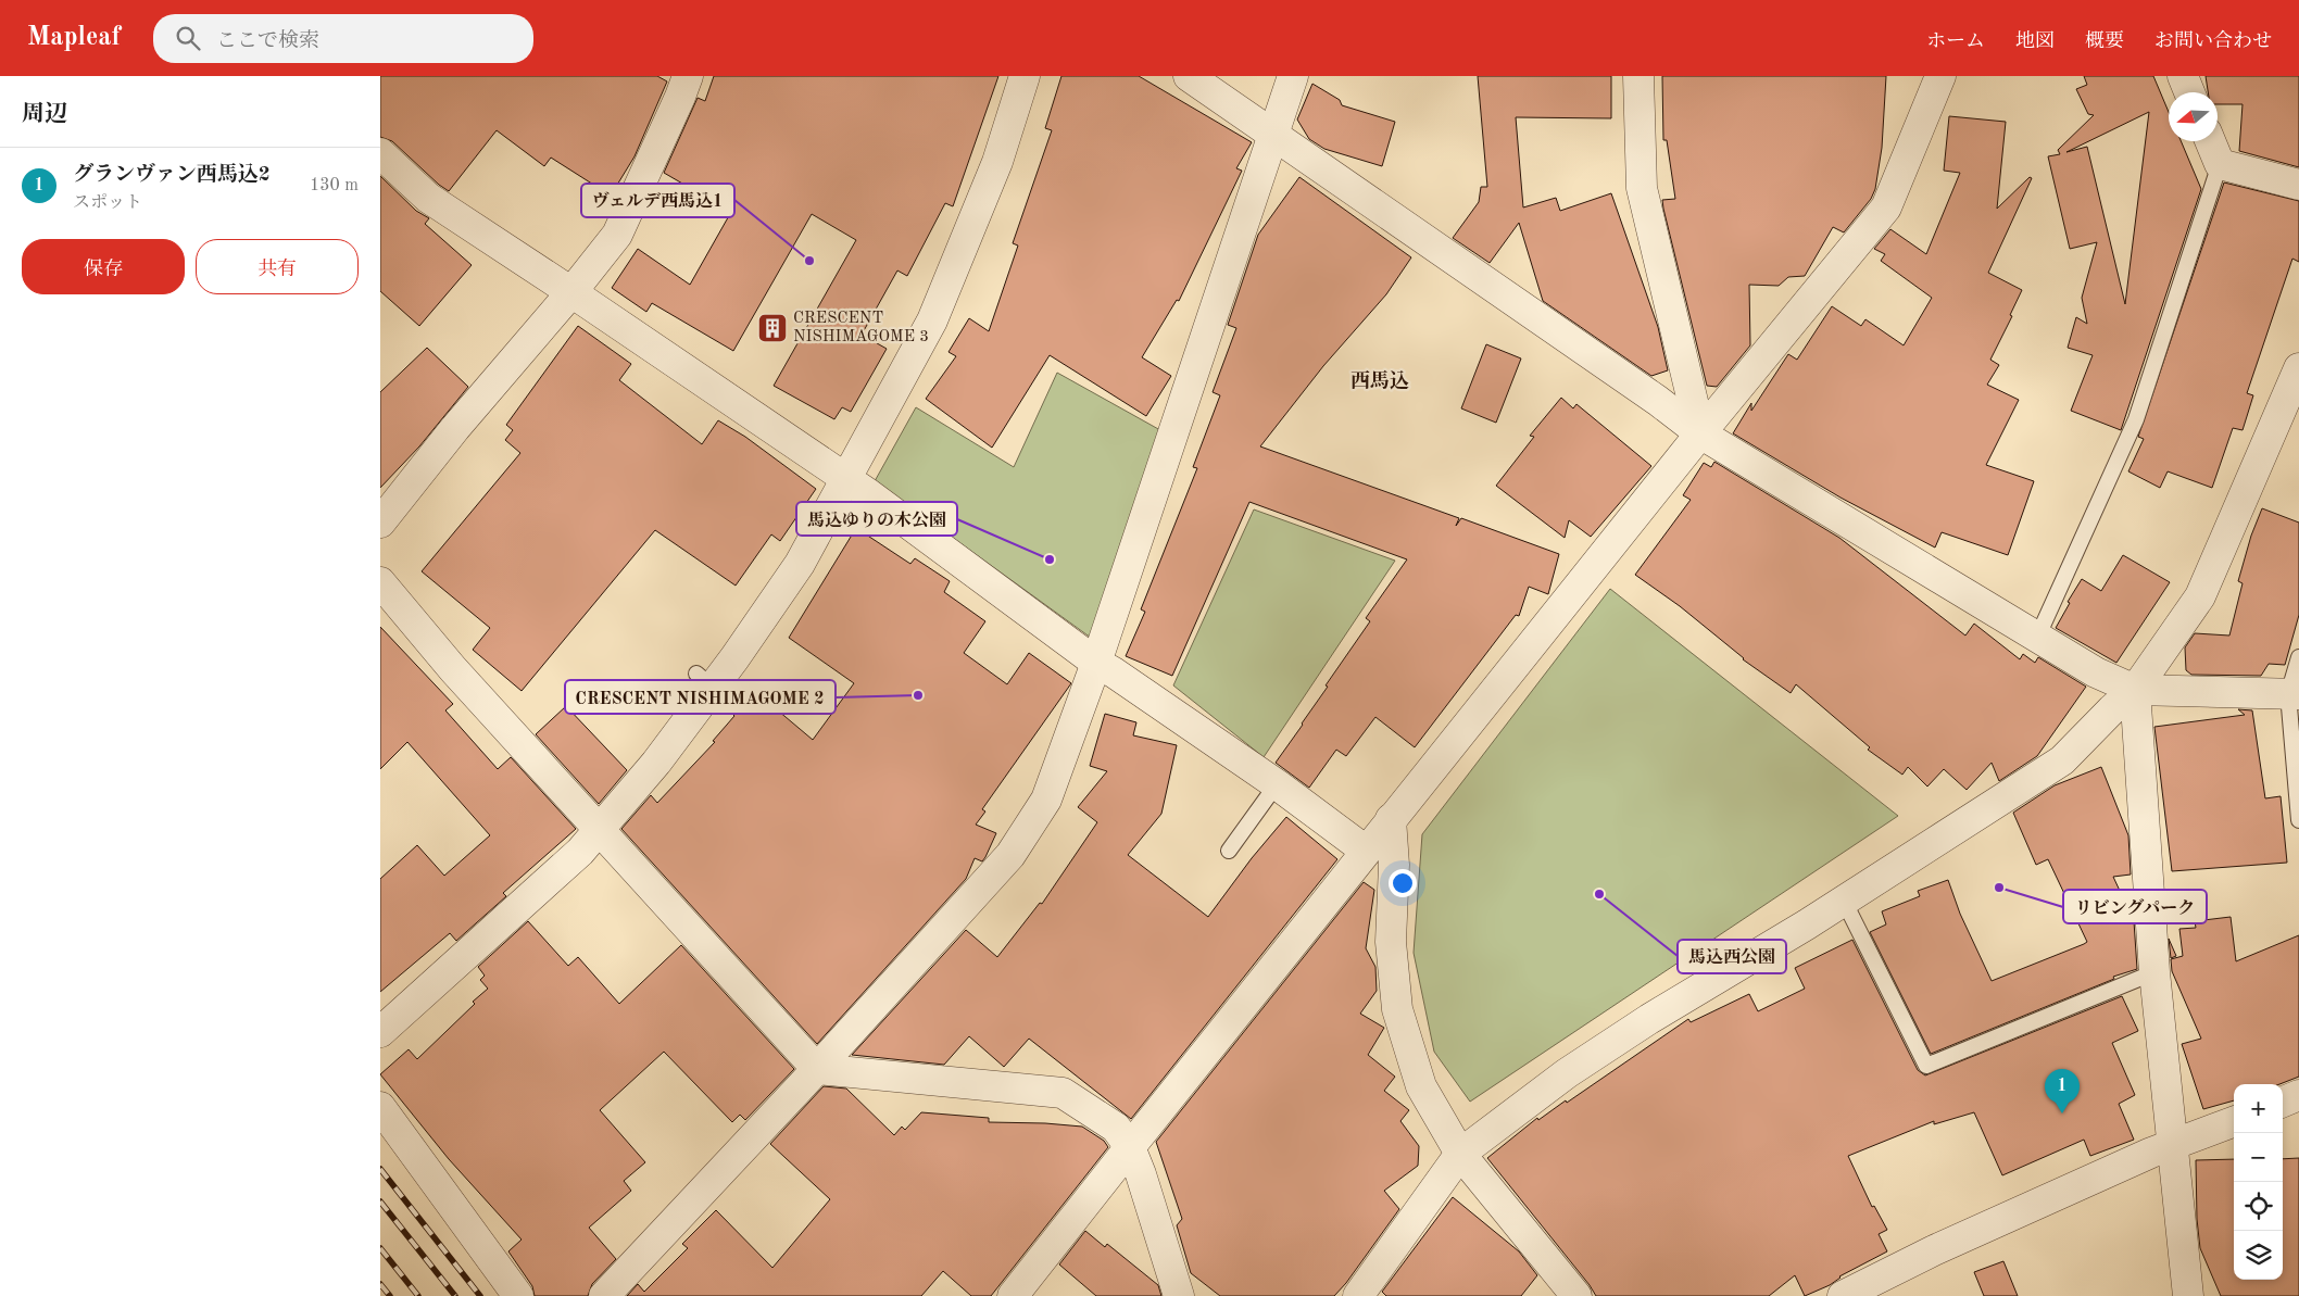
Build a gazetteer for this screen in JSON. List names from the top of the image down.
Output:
{
  "districts": ["西馬込"],
  "places": {
    "other": [
      "ヴェルデ西馬込1",
      "馬込ゆりの木公園",
      "CRESCENT NISHIMAGOME 2",
      "リビングパーク",
      "馬込西公園"
    ],
    "building": ["CRESCENT NISHIMAGOME 3"]
  },
  "north": "left",
  "page": {
    "header": "Mapleaf",
    "search": "ここで検索",
    "nav": [
      "ホーム",
      "地図",
      "概要",
      "お問い合わせ"
    ],
    "heading": "周辺",
    "list": [
      {
        "mark": "1",
        "name": "グランヴァン西馬込2",
        "note": "スポット",
        "value": "130 m"
      }
    ],
    "buttons": ["保存", "共有"],
    "pins": "1",
    "map_buttons": ["+", "−"]
  }
}
